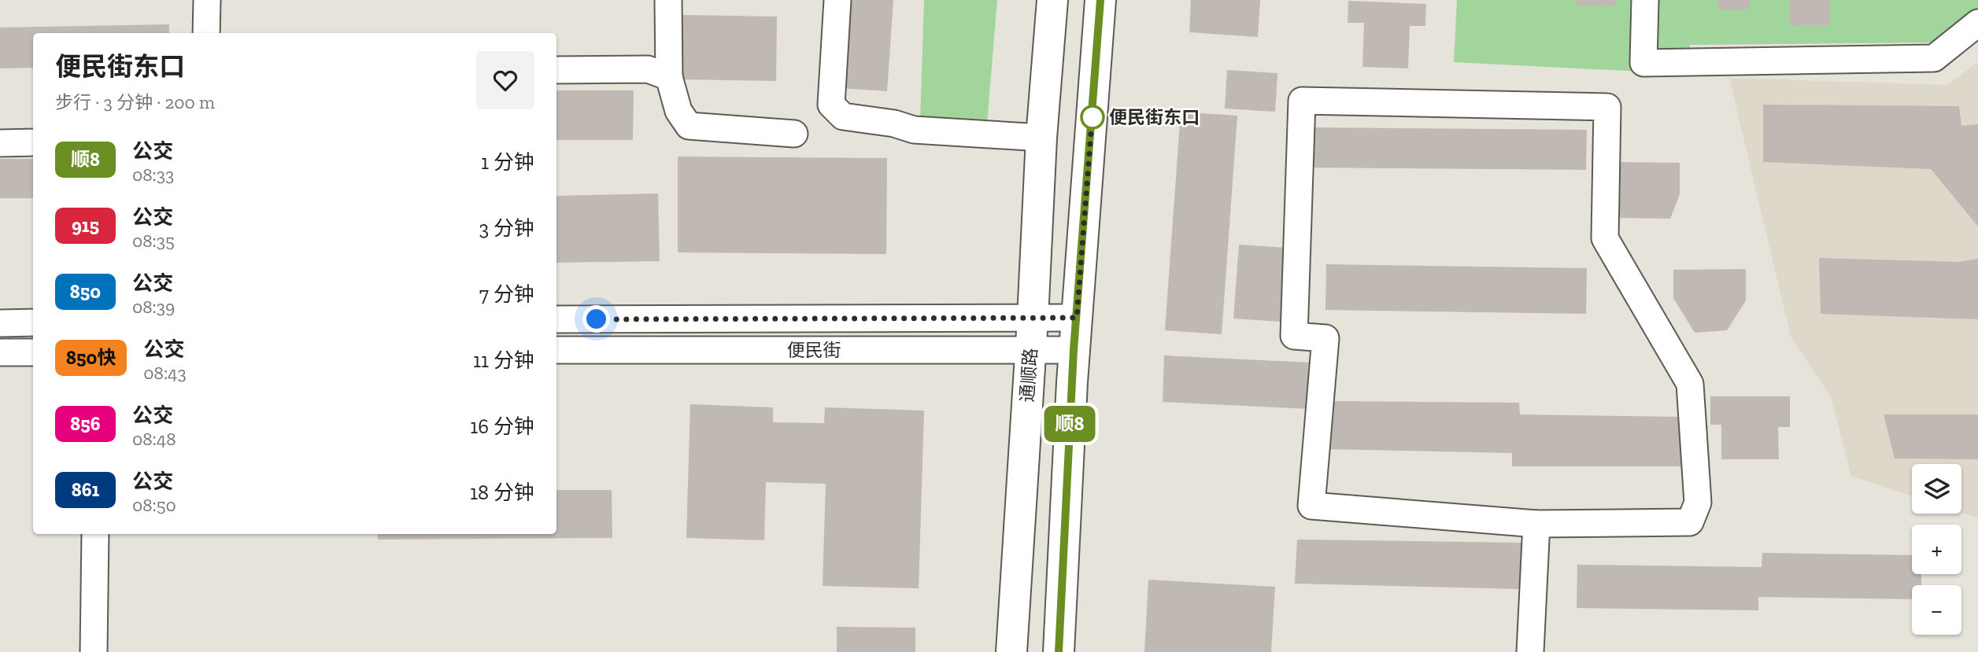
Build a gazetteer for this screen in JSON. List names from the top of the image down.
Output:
{
  "streets": {
    "main road": ["通顺路"],
    "street": ["便民街"]
  },
  "crossings": [
    ["便民街", "通顺路"]
  ],
  "places": ["便民街东口"],
  "lines": ["bus line 顺8"],
  "page": {
    "on_map": "顺8",
    "heading": ["便民街东口", "步行 · 3 分钟 · 200 m"],
    "list": [
      {
        "mark": "顺8",
        "name": "公交",
        "note": "08:33",
        "value": "1 分钟"
      },
      {
        "mark": "915",
        "name": "公交",
        "note": "08:35",
        "value": "3 分钟"
      },
      {
        "mark": "850",
        "name": "公交",
        "note": "08:39",
        "value": "7 分钟"
      },
      {
        "mark": "850快",
        "name": "公交",
        "note": "08:43",
        "value": "11 分钟"
      },
      {
        "mark": "856",
        "name": "公交",
        "note": "08:48",
        "value": "16 分钟"
      },
      {
        "mark": "861",
        "name": "公交",
        "note": "08:50",
        "value": "18 分钟"
      }
    ],
    "map_buttons": ["+", "−"]
  }
}
